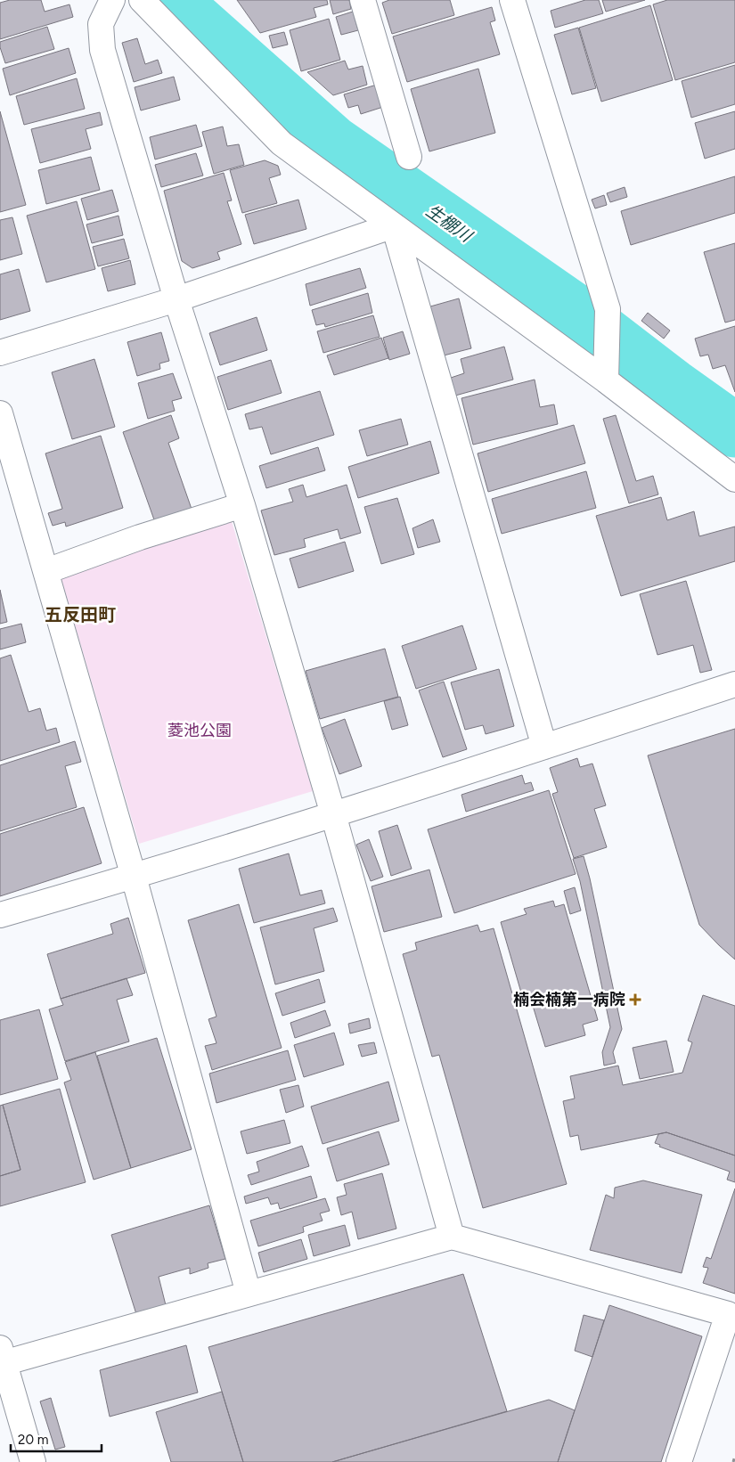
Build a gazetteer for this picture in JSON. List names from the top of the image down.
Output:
{
  "districts": ["五反田町"],
  "water": ["生棚川"],
  "parks": ["菱池公園"],
  "places": {
    "health": ["楠会楠第一病院"]
  },
  "scale_bar": "20 m"
}
